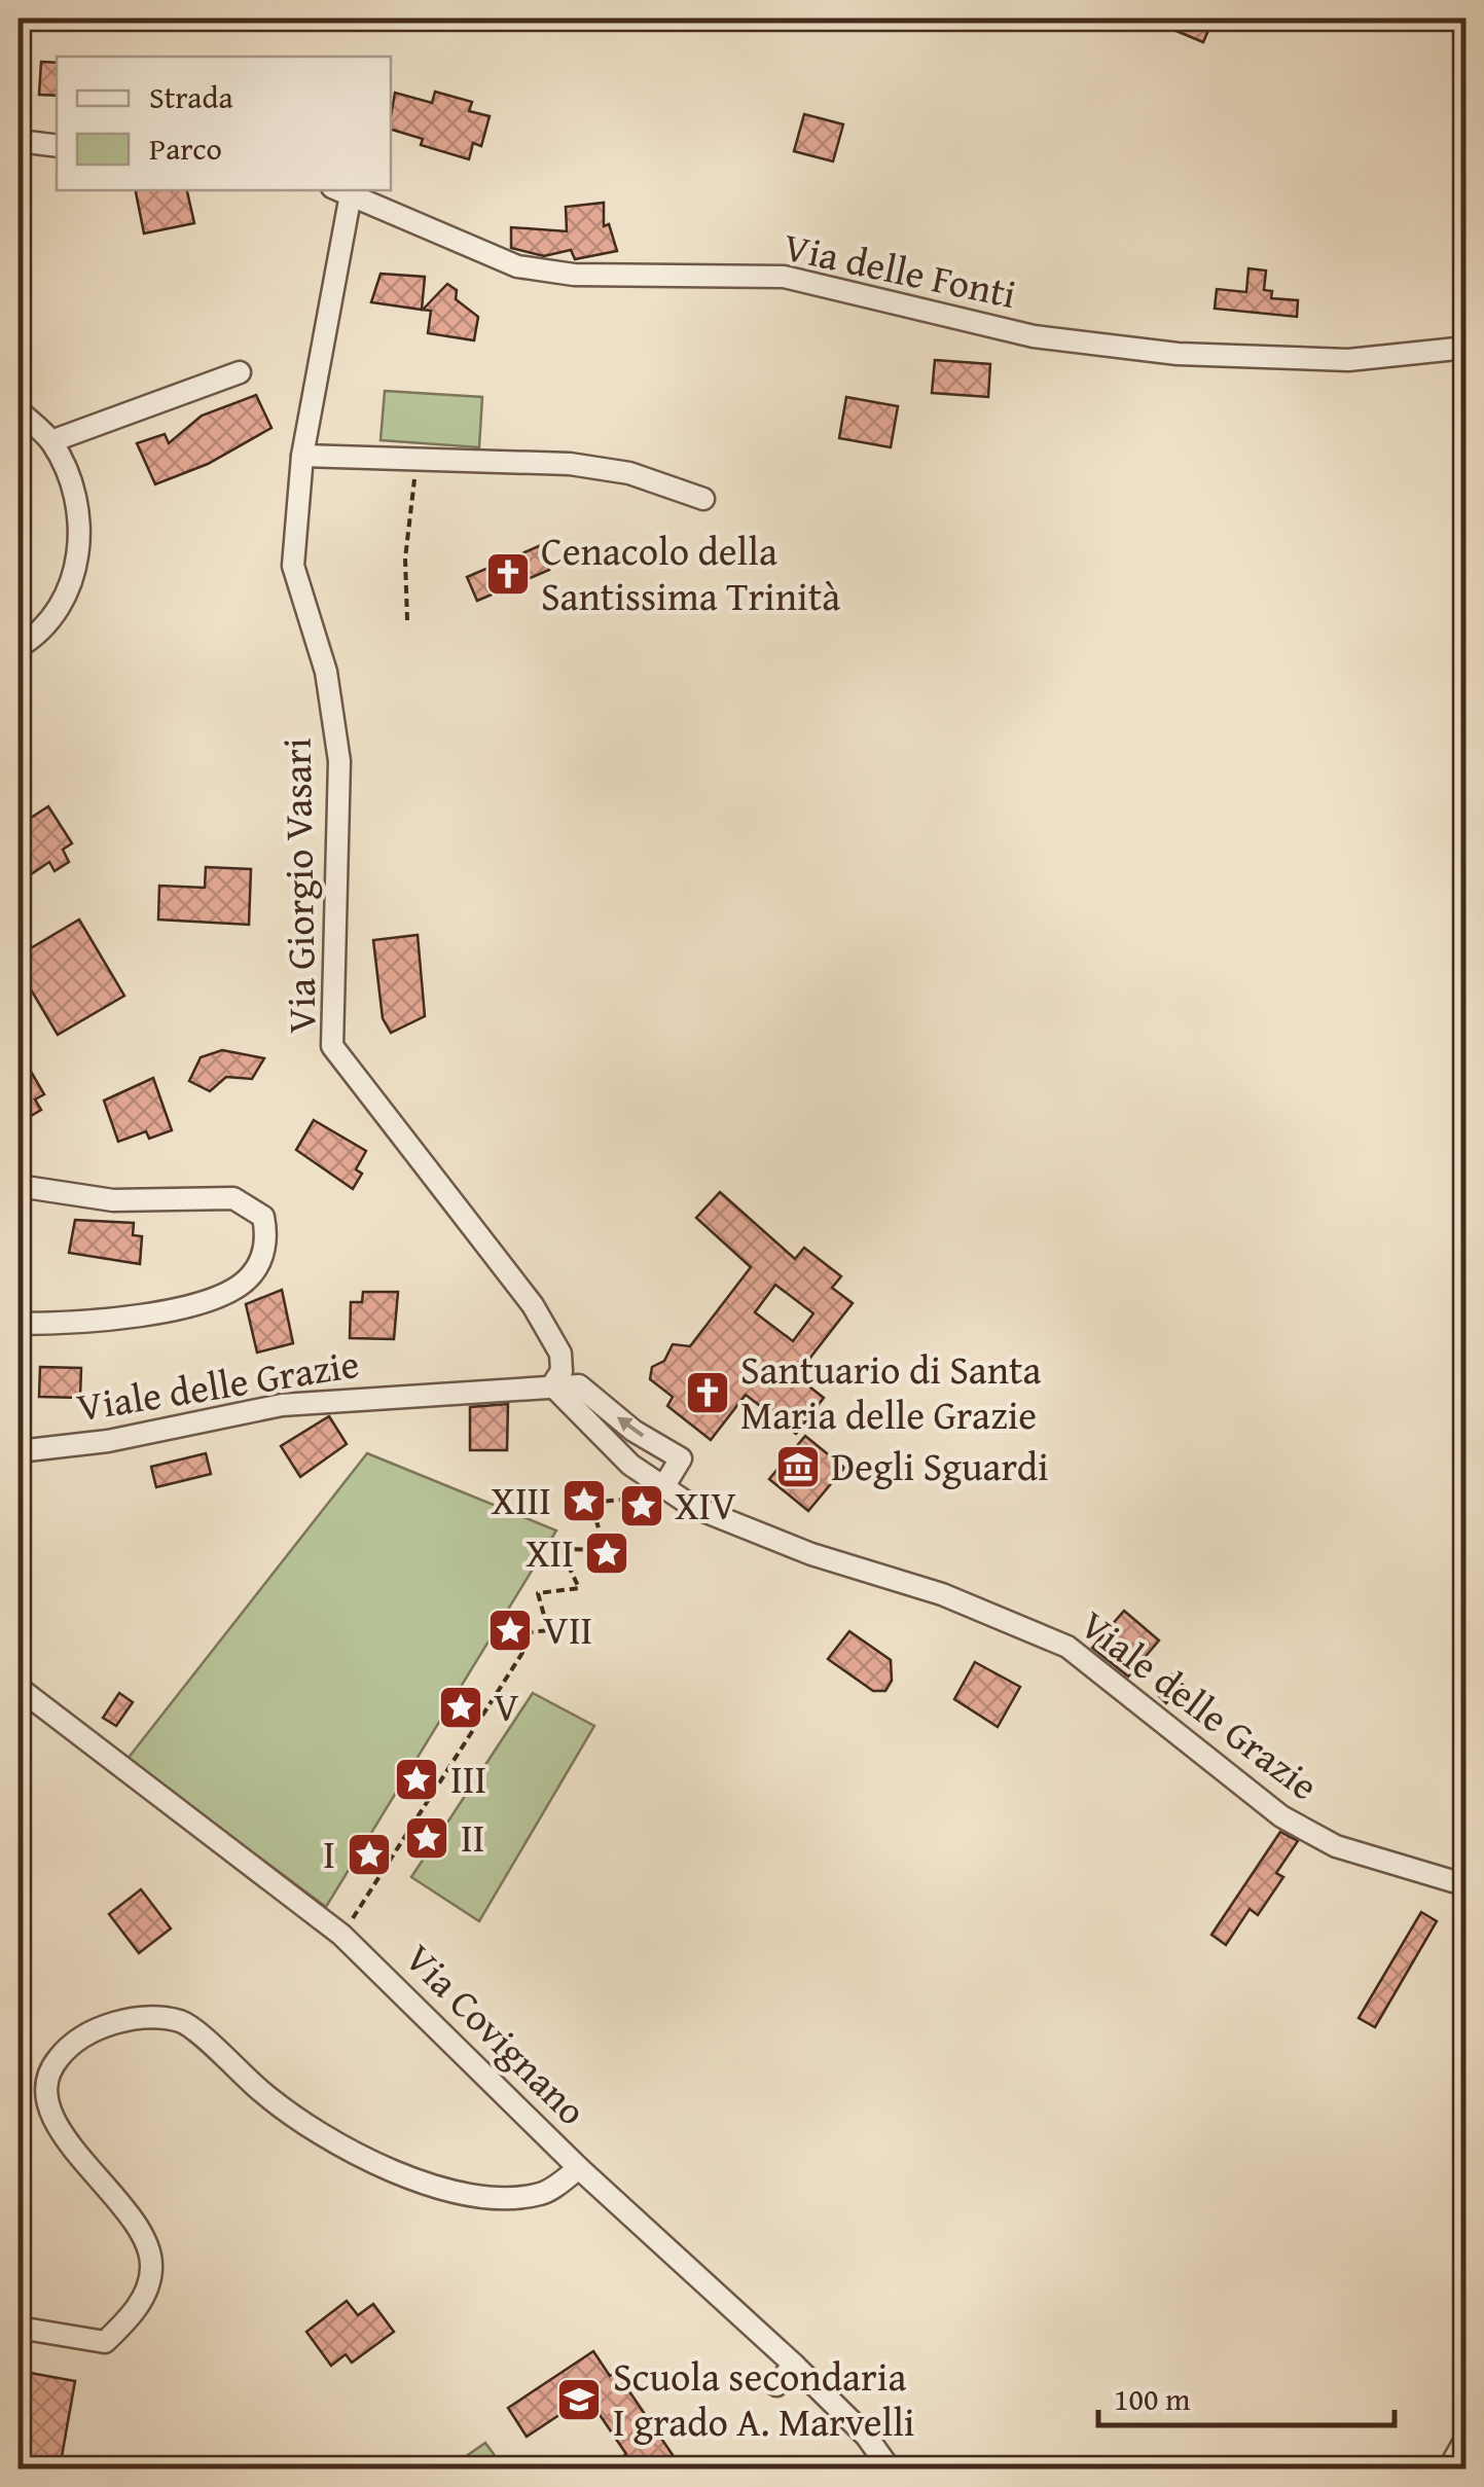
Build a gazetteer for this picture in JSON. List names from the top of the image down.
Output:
{
  "streets": {
    "street": [
      "Via delle Fonti",
      "Via Giorgio Vasari",
      "Viale delle Grazie",
      "Via Covignano"
    ]
  },
  "crossings": [
    ["Via delle Fonti", "Via Giorgio Vasari"],
    ["Via Giorgio Vasari", "Viale delle Grazie"]
  ],
  "places": {
    "church": ["Cenacolo della Santissima Trinità", "Santuario di Santa Maria delle Grazie"],
    "museum": ["Degli Sguardi"],
    "place": [
      "XIII",
      "XIV",
      "XII",
      "VII",
      "V",
      "III",
      "II",
      "I"
    ],
    "school or university": ["Scuola secondaria I grado A. Marvelli"]
  },
  "legend": ["Strada", "Parco"],
  "scale_bar": "100 m"
}
